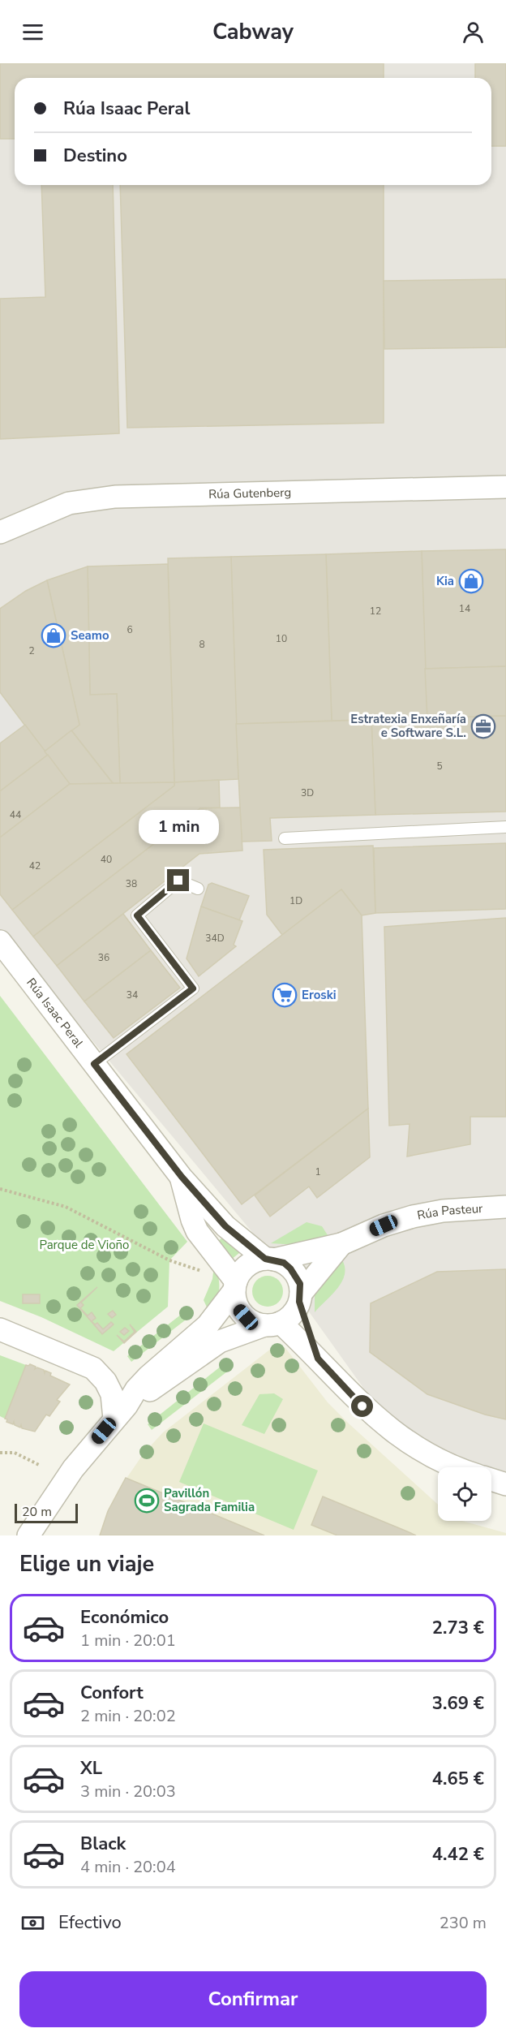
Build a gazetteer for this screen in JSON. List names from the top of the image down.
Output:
{
  "streets": {
    "street": ["Rúa Gutenberg", "Rúa Isaac Peral", "Rúa Pasteur"]
  },
  "crossings": [
    ["Rúa Isaac Peral", "Rúa Pasteur"]
  ],
  "parks": ["Parque de Vioño"],
  "places": {
    "shop": ["Kia", "Seamo"],
    "office": ["Estratexia Enxeñaría e Software S.L."],
    "supermarket": ["Eroski"],
    "sports": ["Pavillón Sagrada Familia"]
  },
  "house_numbers": [
    "14",
    "12",
    "6",
    "10",
    "8",
    "2",
    "5",
    "3D",
    "44",
    "40",
    "42",
    "38",
    "1D",
    "34D",
    "36",
    "34",
    "1"
  ],
  "scale_bar": "20 m",
  "page": {
    "header": "Cabway",
    "banner": ["Rúa Isaac Peral", "Destino"],
    "bubble": "1 min",
    "scale": "20 m",
    "heading": "Elige un viaje",
    "list": [
      {
        "name": "Económico",
        "note": "1 min · 20:01",
        "value": "2.73 €"
      },
      {
        "name": "Confort",
        "note": "2 min · 20:02",
        "value": "3.69 €"
      },
      {
        "name": "XL",
        "note": "3 min · 20:03",
        "value": "4.65 €"
      },
      {
        "name": "Black",
        "note": "4 min · 20:04",
        "value": "4.42 €"
      }
    ],
    "pay": ["Efectivo", "230 m"],
    "buttons": "Confirmar"
  }
}
